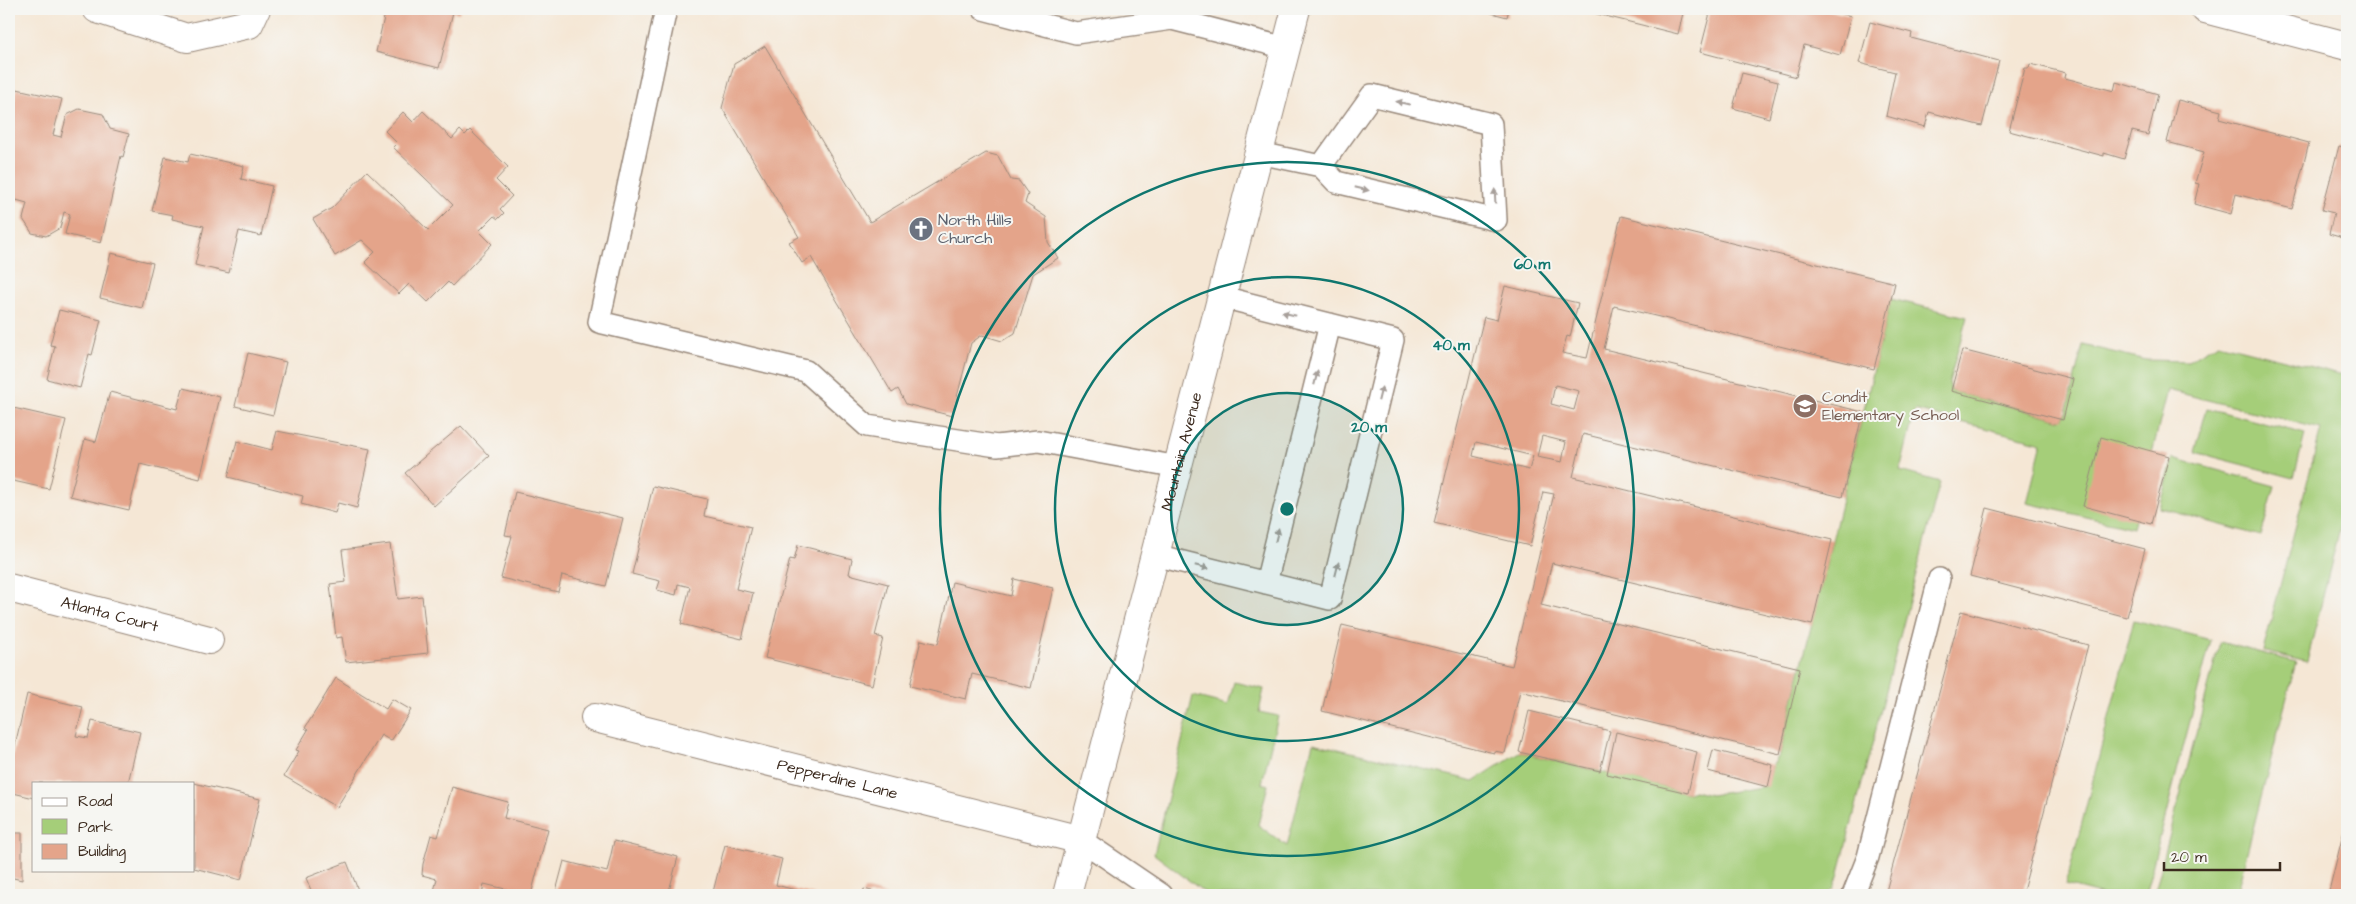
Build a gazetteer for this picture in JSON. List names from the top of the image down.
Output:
{
  "streets": {
    "street": ["Mountain Avenue", "Atlanta Court", "Pepperdine Lane"]
  },
  "crossings": [
    ["Mountain Avenue", "Pepperdine Lane"]
  ],
  "places": {
    "church": ["North Hills Church"],
    "school or university": ["Condit Elementary School"]
  },
  "legend": ["Road", "Park", "Building"],
  "scale_bar": "20 m",
  "rings": ["60 m", "40 m", "20 m"]
}
